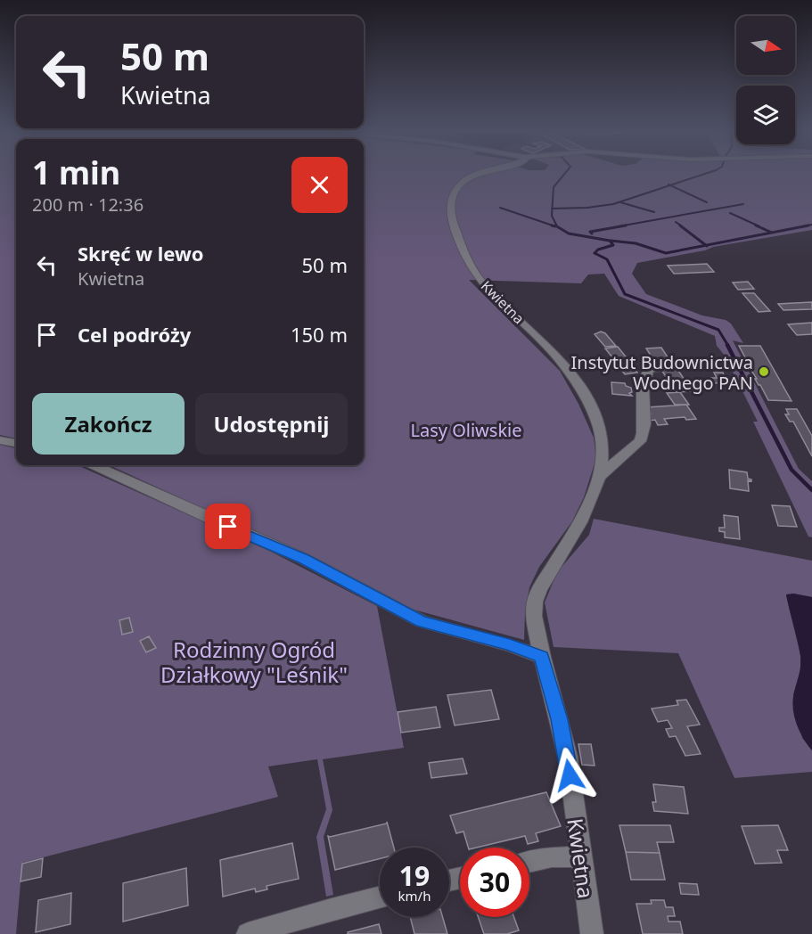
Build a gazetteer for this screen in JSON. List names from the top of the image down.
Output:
{
  "streets": {
    "street": ["Kwietna"]
  },
  "parks": ["Lasy Oliwskie", "Rodzinny Ogród Działkowy \"Leśnik\""],
  "places": ["Instytut Budownictwa Wodnego PAN"],
  "north": "right",
  "page": {
    "turn": ["50 m", "Kwietna"],
    "heading": ["1 min", "200 m · 12:36"],
    "list": [
      {
        "name": "Skręć w lewo",
        "note": "Kwietna",
        "value": "50 m"
      },
      {
        "name": "Cel podróży",
        "value": "150 m"
      }
    ],
    "buttons": ["Zakończ", "Udostępnij"],
    "speed": "19 km/h",
    "limit": "30"
  }
}
